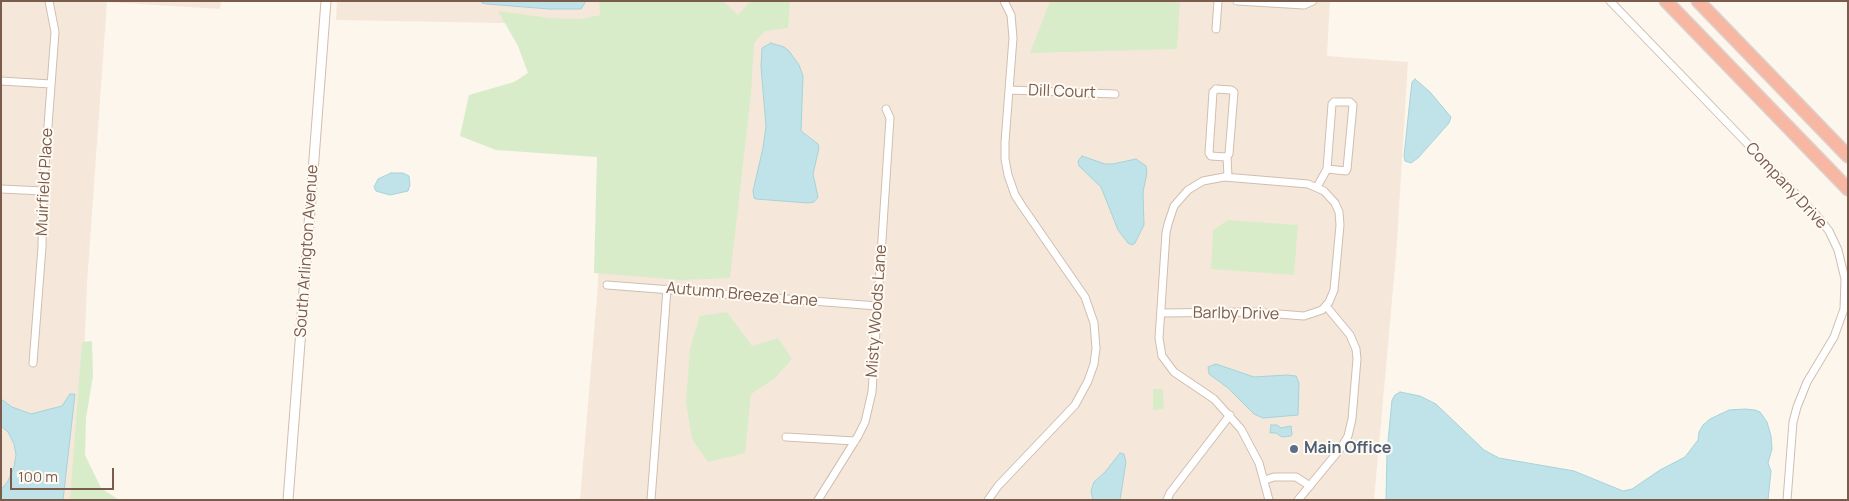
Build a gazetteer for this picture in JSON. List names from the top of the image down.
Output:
{
  "streets": {
    "street": [
      "Dill Court",
      "Muirfield Place",
      "Company Drive",
      "South Arlington Avenue",
      "Autumn Breeze Lane",
      "Misty Woods Lane",
      "Barlby Drive"
    ]
  },
  "crossings": [
    ["Autumn Breeze Lane", "Misty Woods Lane"]
  ],
  "places": ["Main Office"],
  "scale_bar": "100 m"
}
